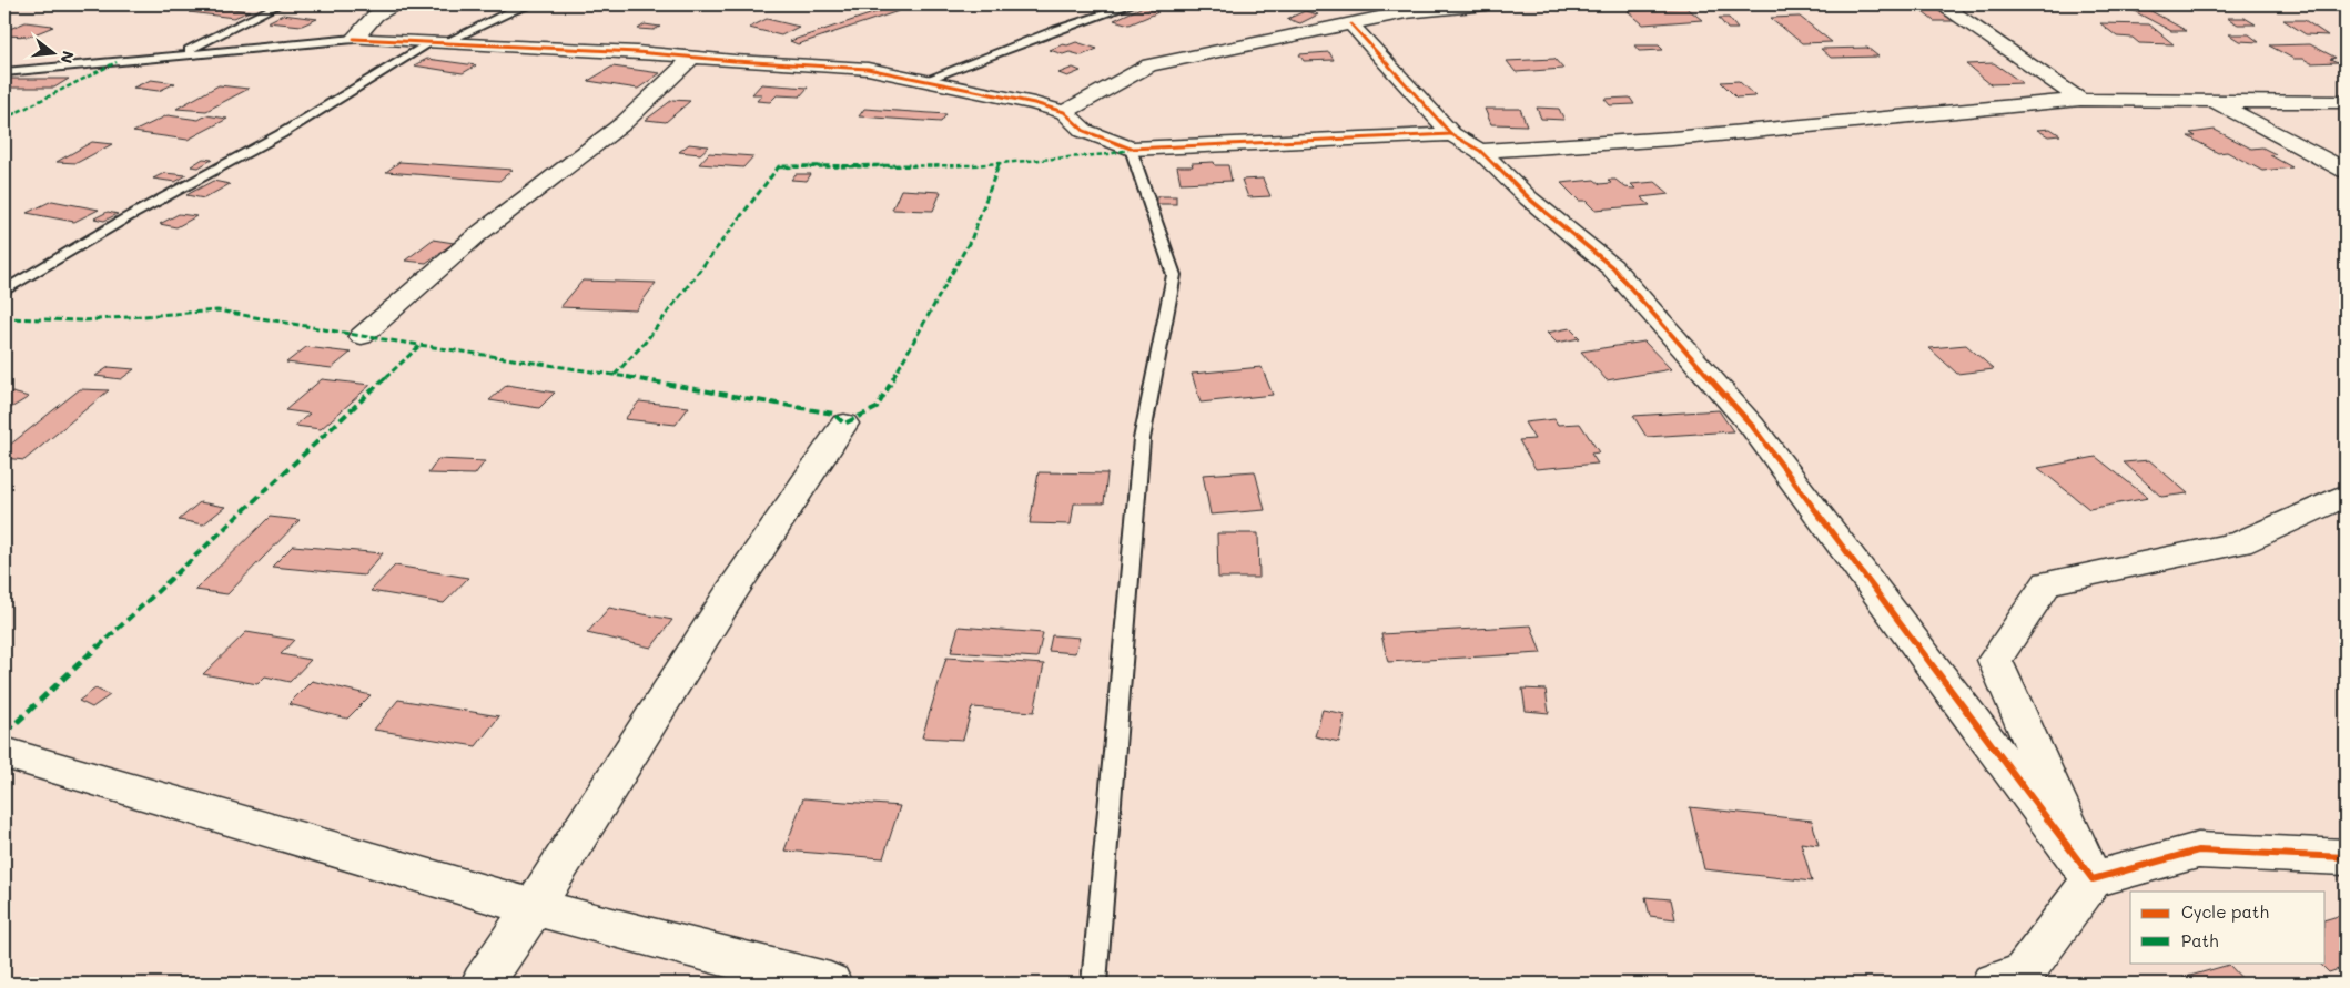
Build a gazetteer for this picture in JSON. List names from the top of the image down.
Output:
{
  "legend": ["Cycle path", "Path"],
  "north": "right"
}
